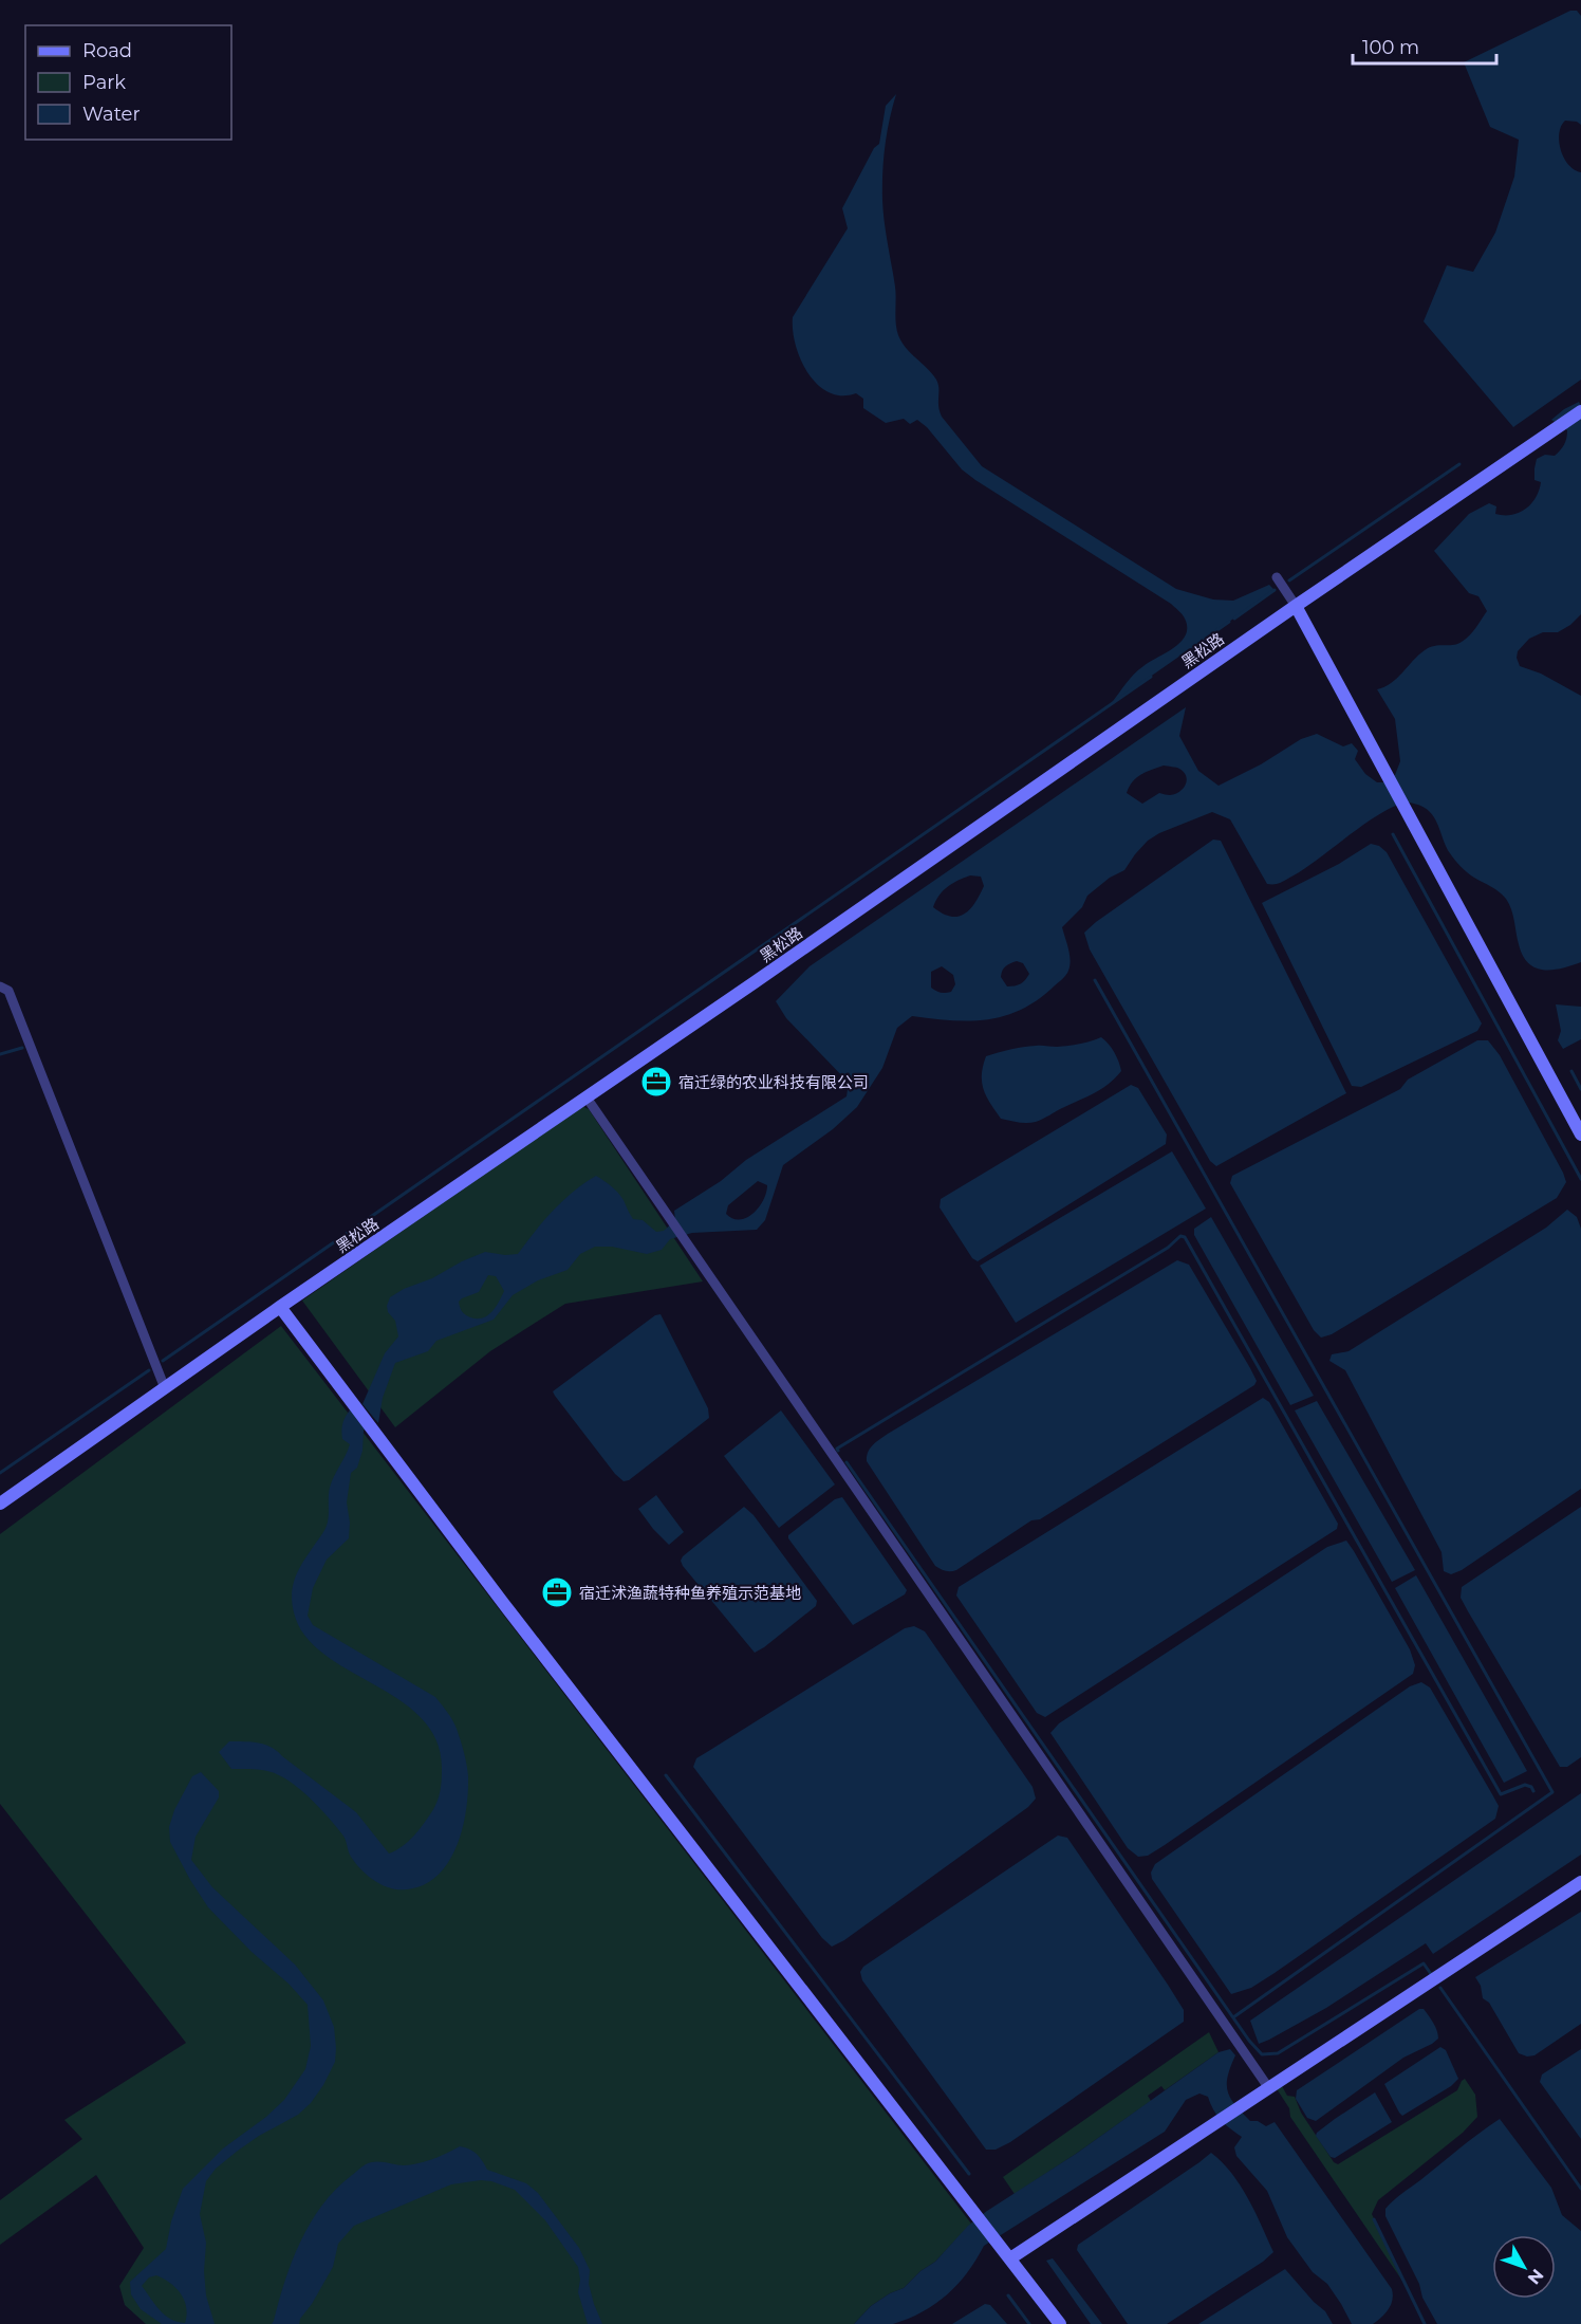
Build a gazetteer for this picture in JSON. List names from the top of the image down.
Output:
{
  "streets": {
    "street": ["黑松路"]
  },
  "places": {
    "office": ["宿迁绿的农业科技有限公司", "宿迁沭渔蔬特种鱼养殖示范基地"]
  },
  "legend": ["Road", "Park", "Water"],
  "scale_bar": "100 m",
  "north": "bottom right"
}
